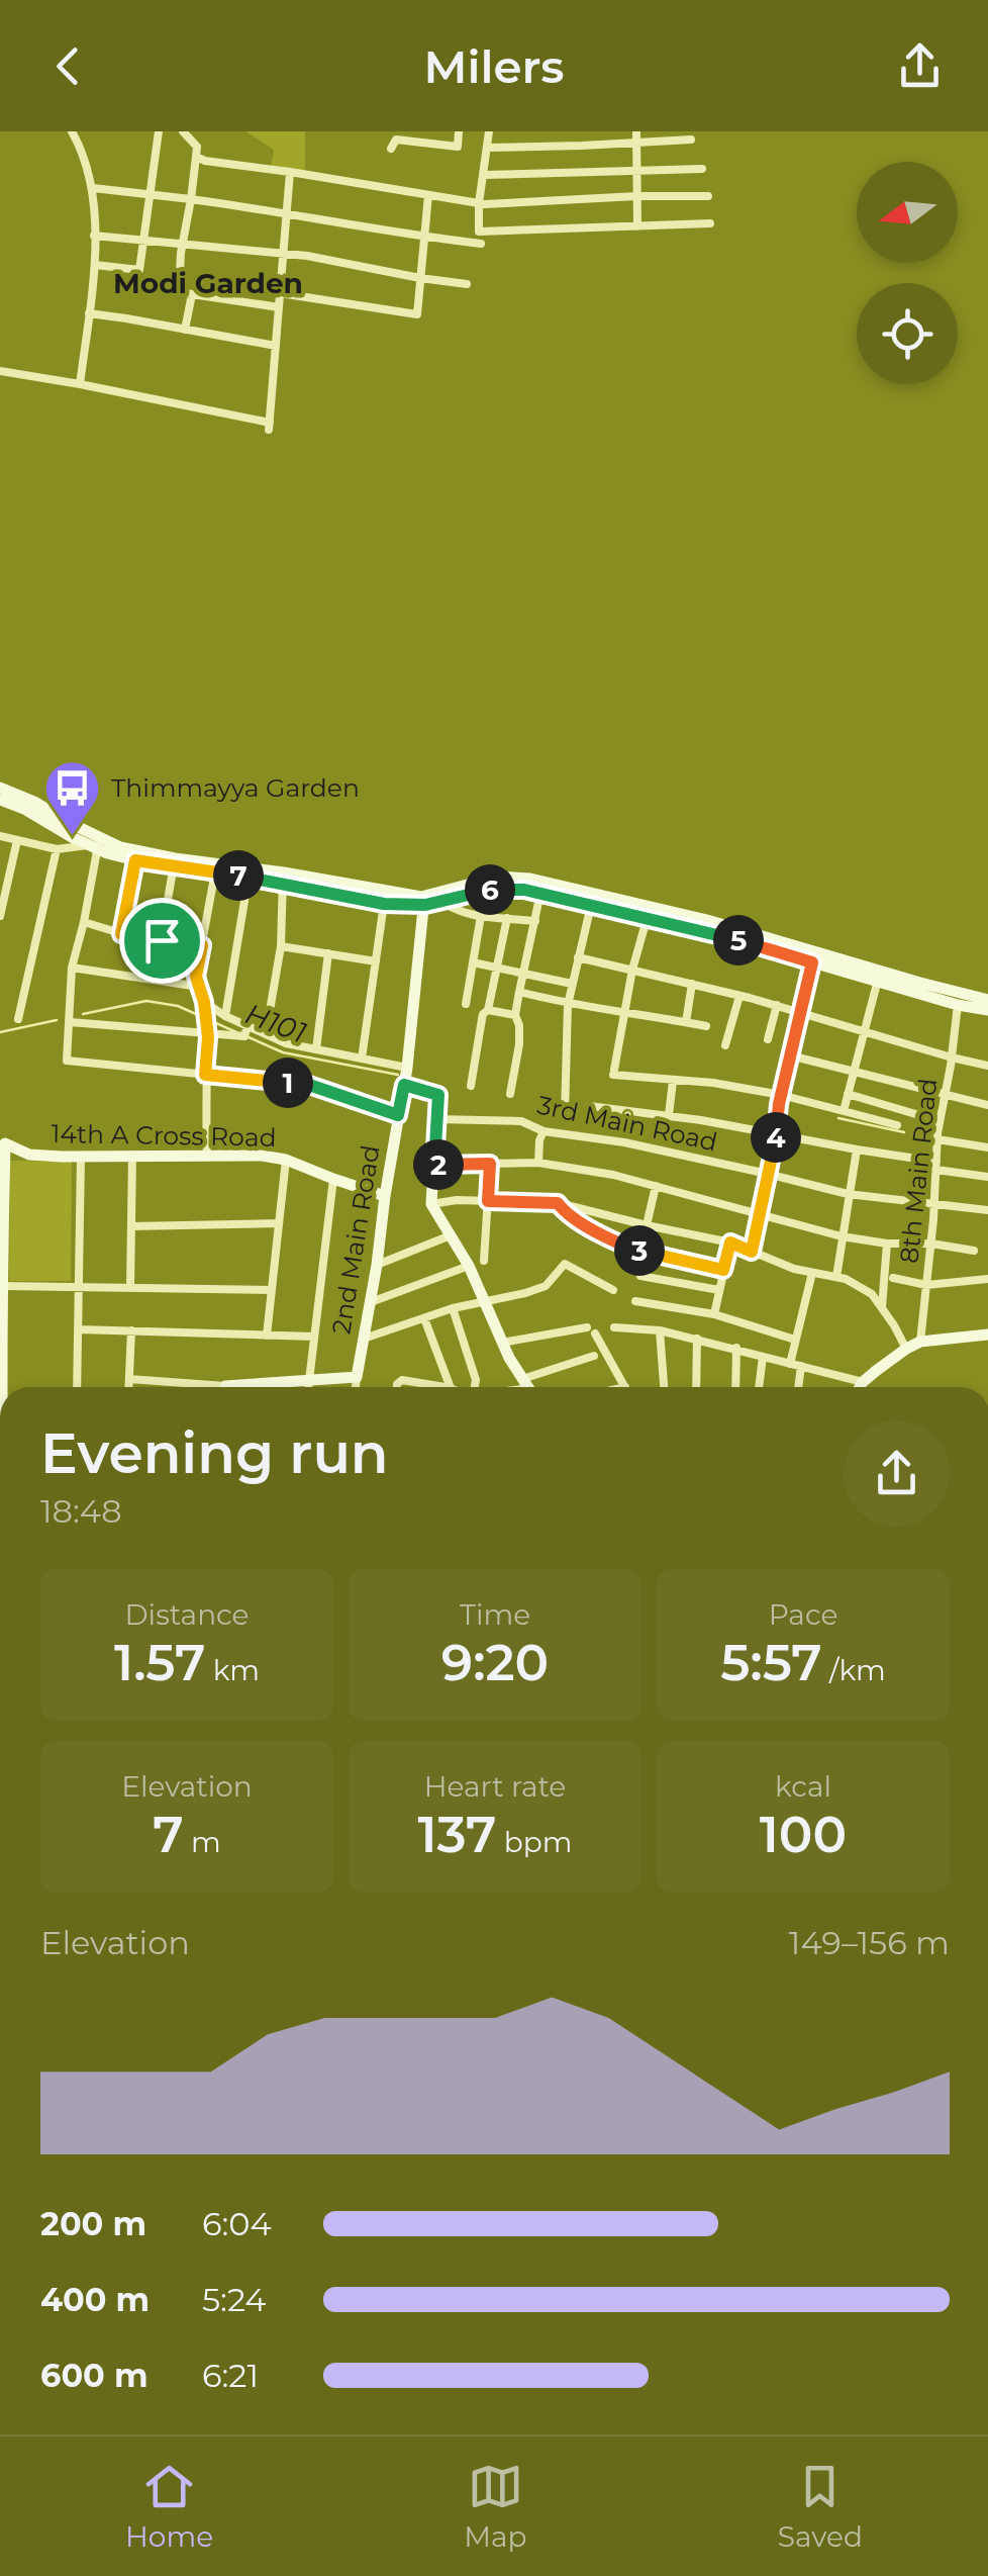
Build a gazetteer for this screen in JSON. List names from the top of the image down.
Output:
{
  "streets": {
    "street": [
      "3rd Main Road",
      "14th A Cross Road",
      "8th Main Road",
      "2nd Main Road"
    ]
  },
  "crossings": [
    ["3rd Main Road", "8th Main Road"],
    ["14th A Cross Road", "2nd Main Road"]
  ],
  "districts": ["Modi Garden"],
  "water": ["H101"],
  "places": {
    "bus stop": ["Thimmayya Garden"]
  },
  "north": "left",
  "page": {
    "header": "Milers",
    "pins": [
      "7",
      "6",
      "5",
      "1",
      "4",
      "2",
      "3"
    ],
    "heading": ["Evening run", "18:48"],
    "stats": [
      ["Distance", "1.57 km"],
      ["Time", "9:20"],
      ["Pace", "5:57 /km"],
      ["Elevation", "7 m"],
      ["Heart rate", "137 bpm"],
      ["kcal", "100"]
    ],
    "chart": ["Elevation", "149–156 m"],
    "list": [
      {
        "name": "200 m",
        "note": "6:04"
      },
      {
        "name": "400 m",
        "note": "5:24"
      },
      {
        "name": "600 m",
        "note": "6:21"
      }
    ],
    "tabs": ["Home", "Map", "Saved"]
  }
}
